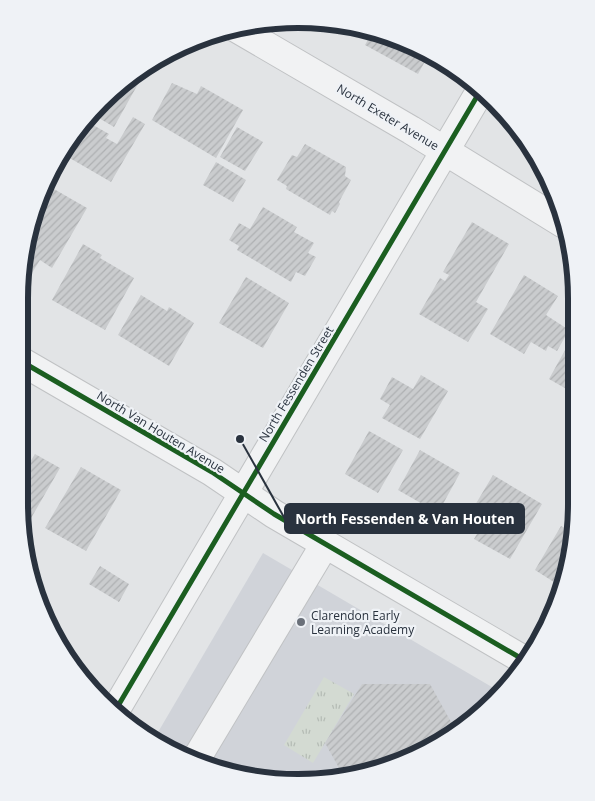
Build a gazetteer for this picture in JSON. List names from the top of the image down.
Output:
{
  "streets": {
    "street": ["North Exeter Avenue", "North Fessenden Street", "North Van Houten Avenue"]
  },
  "crossings": [
    ["North Exeter Avenue", "North Fessenden Street"],
    ["North Fessenden Street", "North Van Houten Avenue"]
  ],
  "places": ["North Fessenden & Van Houten", "Clarendon Early Learning Academy"]
}
